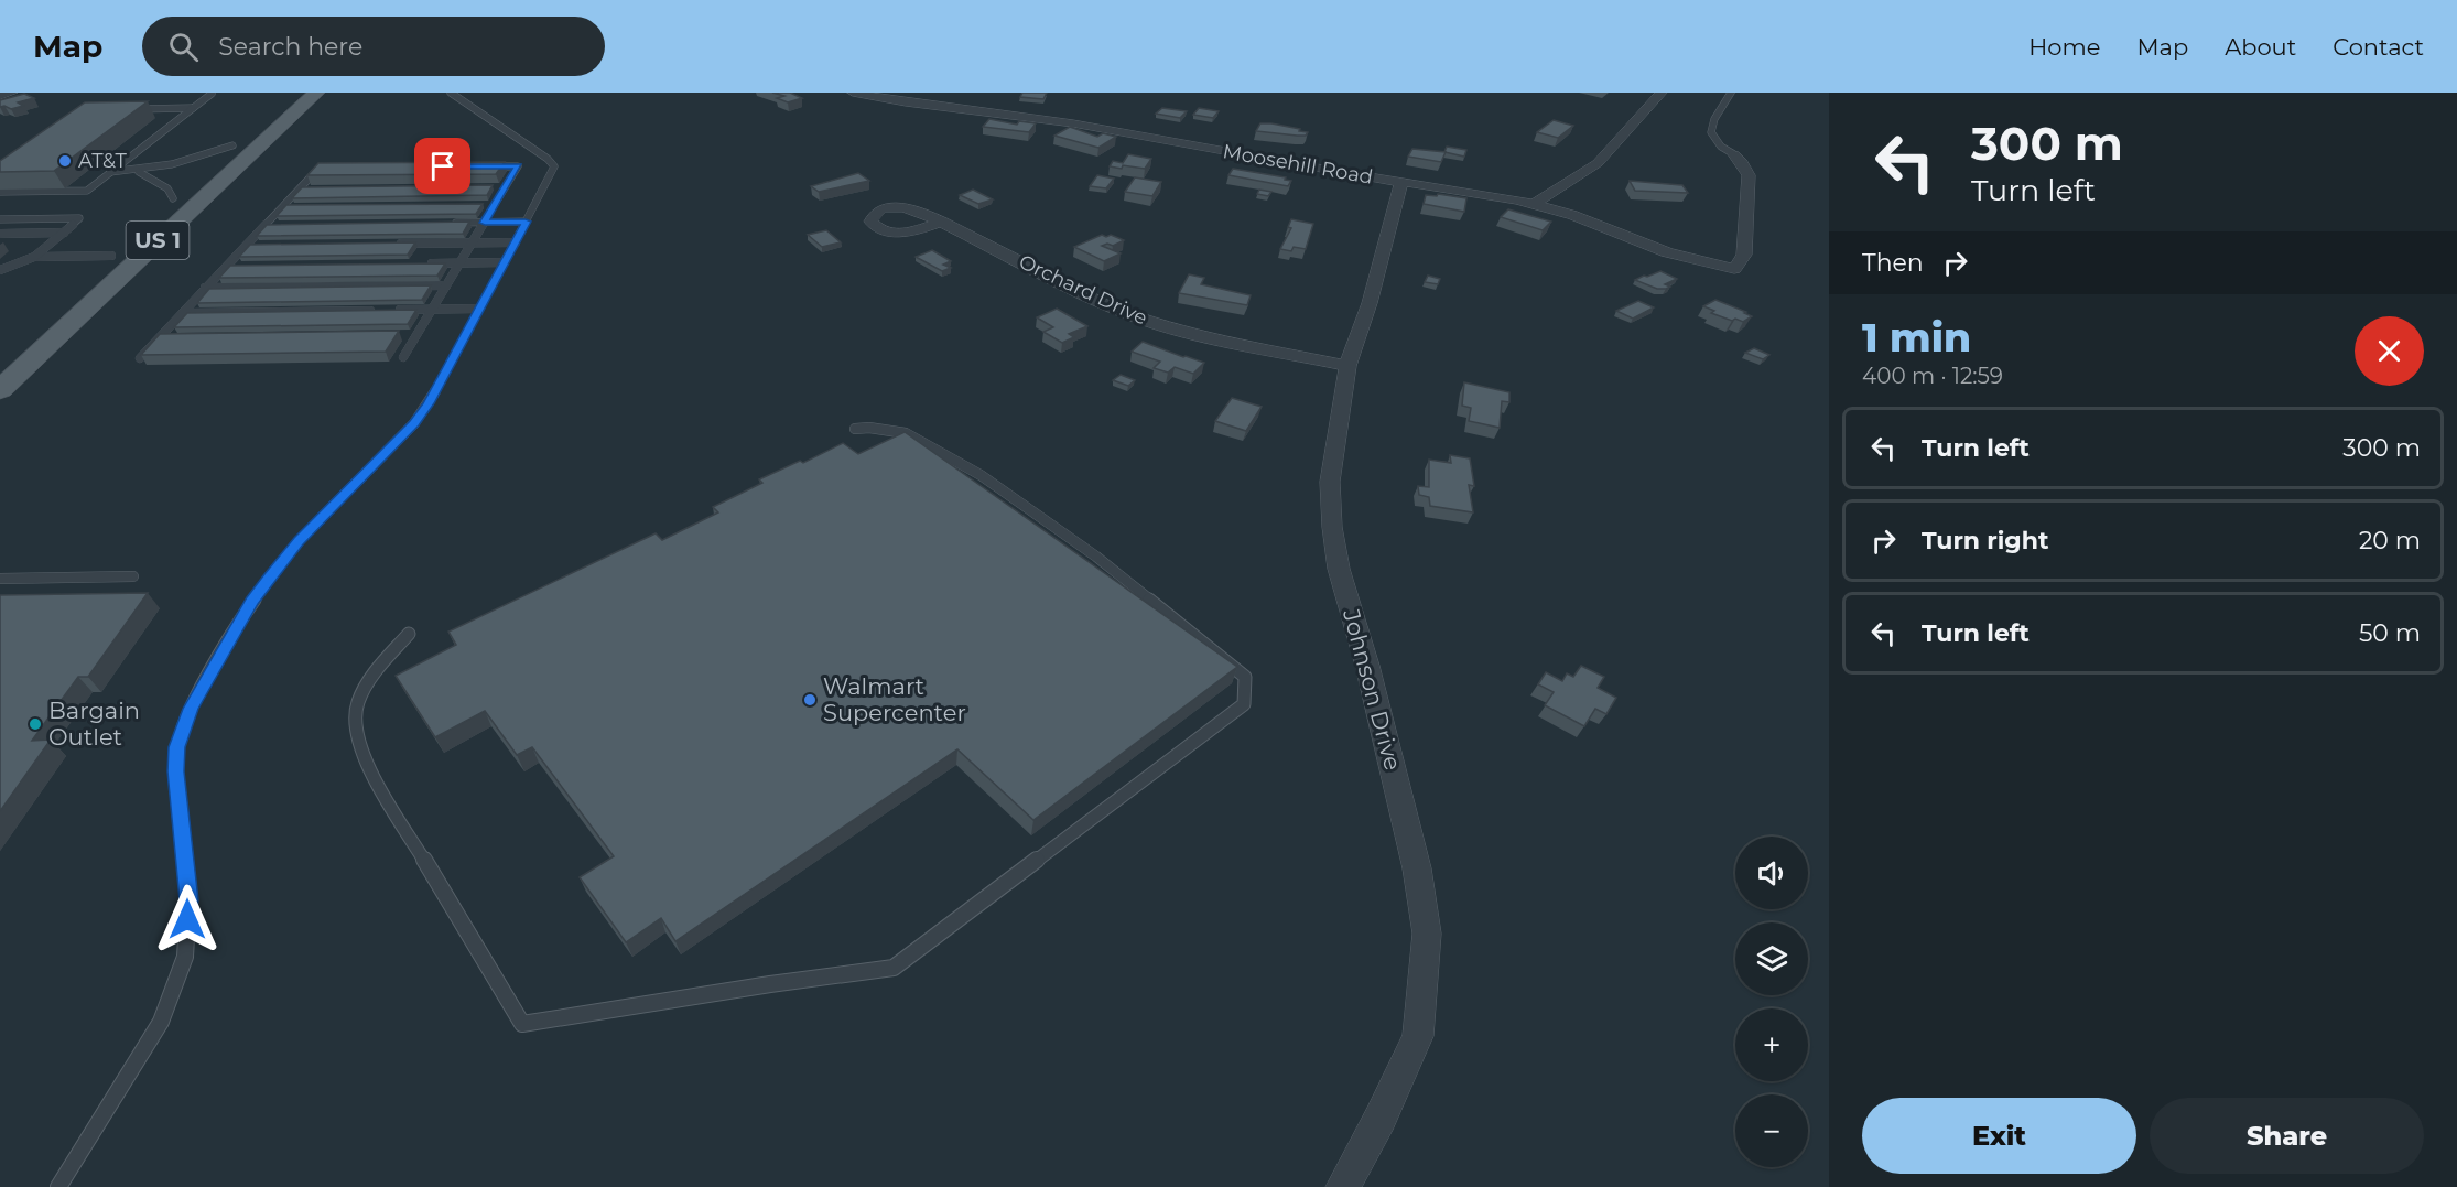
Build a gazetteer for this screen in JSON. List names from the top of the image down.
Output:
{
  "streets": {
    "main road": ["US 1"],
    "street": ["Moosehill Road", "Orchard Drive", "Johnson Drive"]
  },
  "crossings": [
    ["Moosehill Road", "Johnson Drive"],
    ["Orchard Drive", "Johnson Drive"]
  ],
  "places": ["AT&T", "Walmart Supercenter", "Bargain Outlet"],
  "page": {
    "header": "Map",
    "search": "Search here",
    "nav": [
      "Home",
      "Map",
      "About",
      "Contact"
    ],
    "turn": ["300 m", "Turn left"],
    "then": "Then",
    "heading": ["1 min", "400 m · 12:59"],
    "list": [
      {
        "name": "Turn left",
        "value": "300 m"
      },
      {
        "name": "Turn right",
        "value": "20 m"
      },
      {
        "name": "Turn left",
        "value": "50 m"
      }
    ],
    "map_buttons": ["+", "−"],
    "buttons": ["Exit", "Share"]
  }
}
